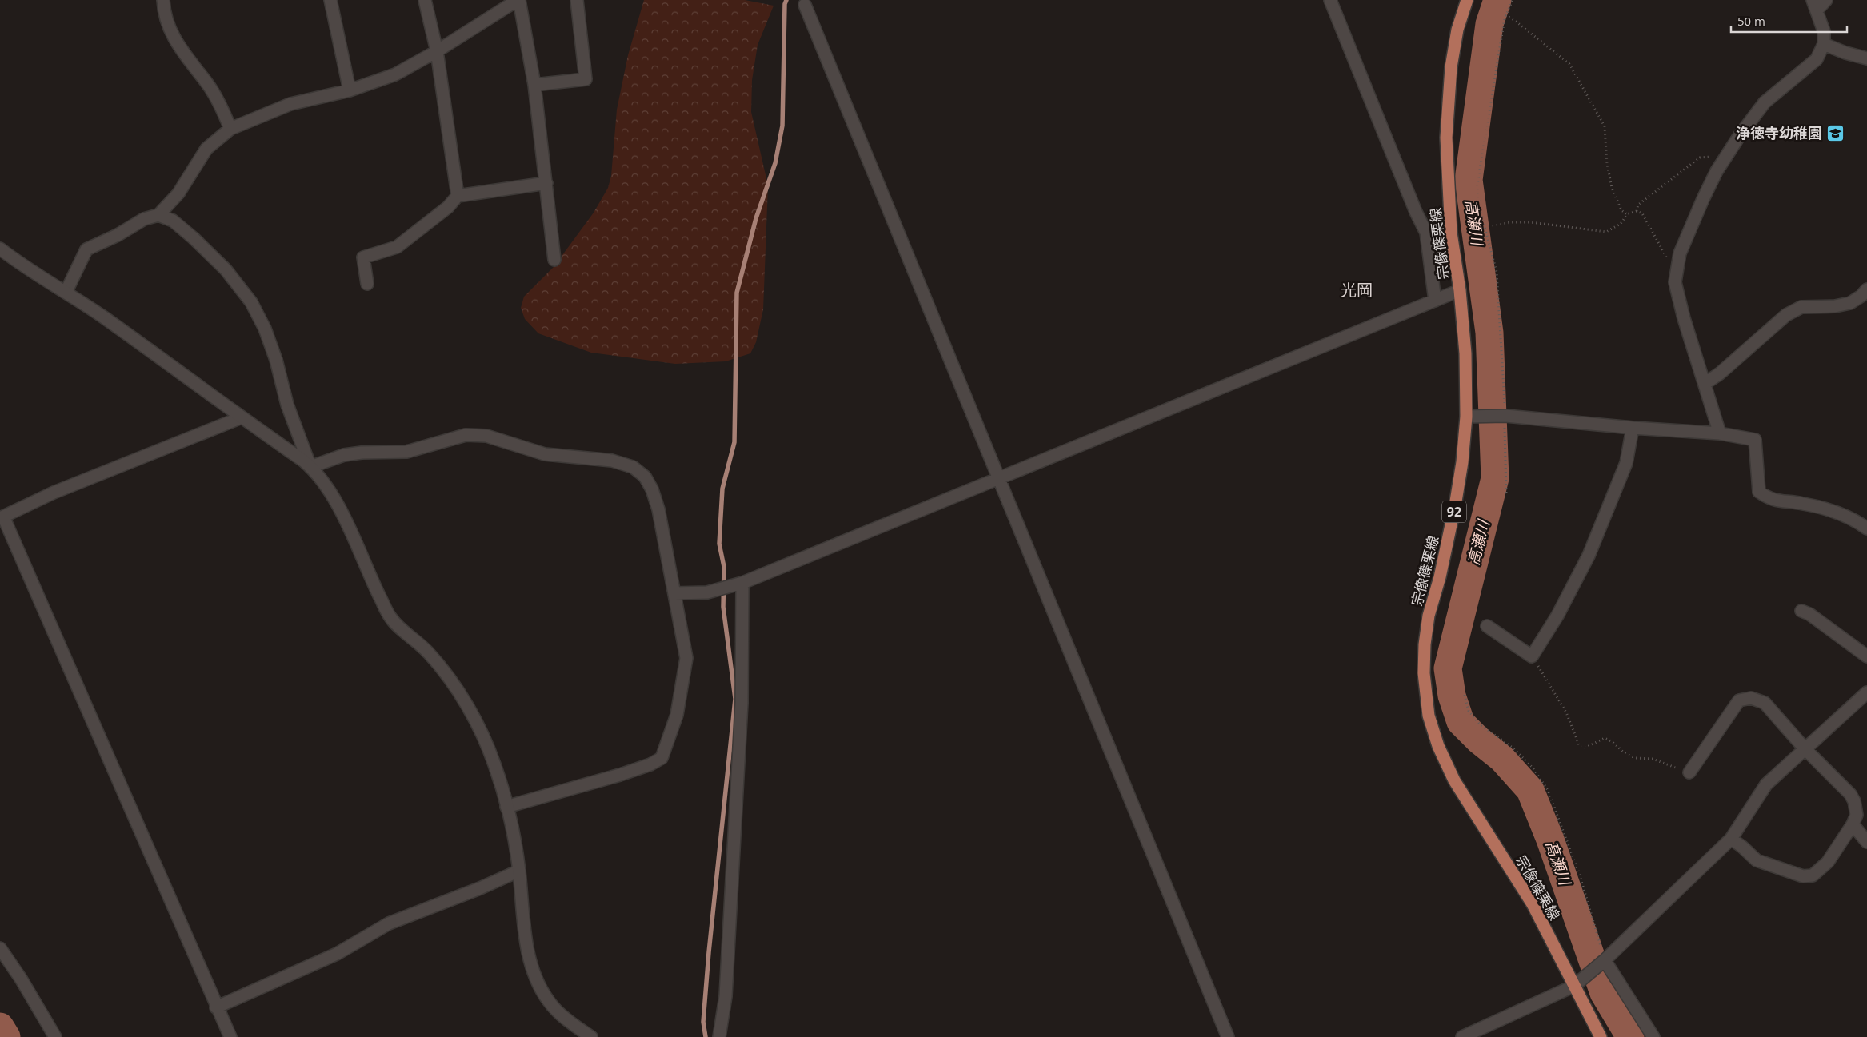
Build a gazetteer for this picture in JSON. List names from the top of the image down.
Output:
{
  "streets": {
    "main road": ["宗像篠栗線", "92"]
  },
  "districts": ["光岡"],
  "water": ["高瀬川"],
  "places": {
    "school or university": ["浄徳寺幼稚園"]
  },
  "scale_bar": "50 m"
}
